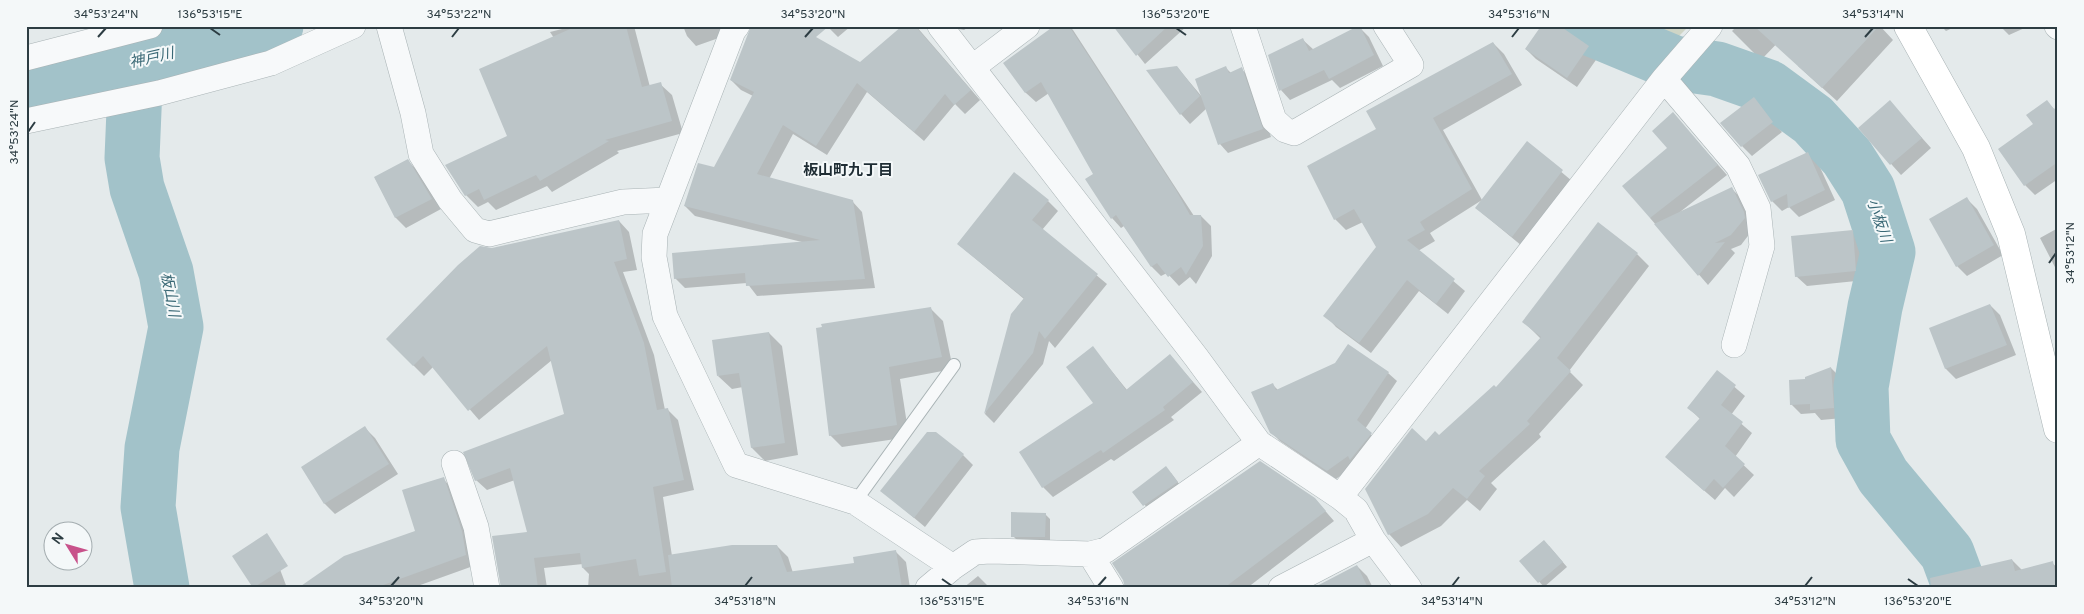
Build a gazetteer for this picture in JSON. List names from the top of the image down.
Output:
{
  "districts": ["板山町九丁目"],
  "water": ["神戸川", "小板川", "板山川"],
  "north": "top left",
  "coordinates": [
    "34°53'24\"N",
    "136°53'15\"E",
    "34°53'22\"N",
    "34°53'20\"N",
    "136°53'20\"E",
    "34°53'16\"N",
    "34°53'14\"N",
    "34°53'12\"N",
    "34°53'18\"N"
  ]
}
